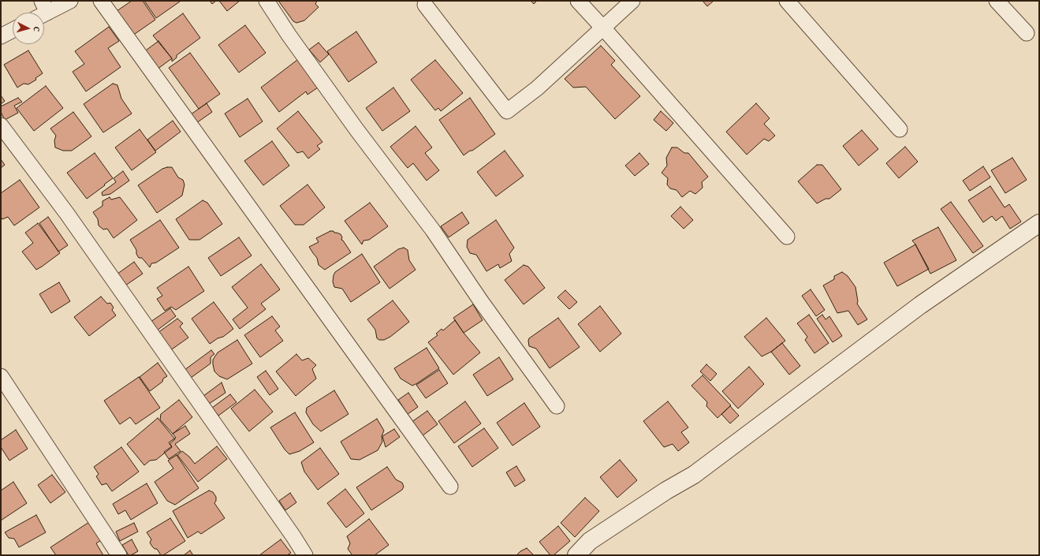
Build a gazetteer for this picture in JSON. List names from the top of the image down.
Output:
{
  "north": "right"
}
